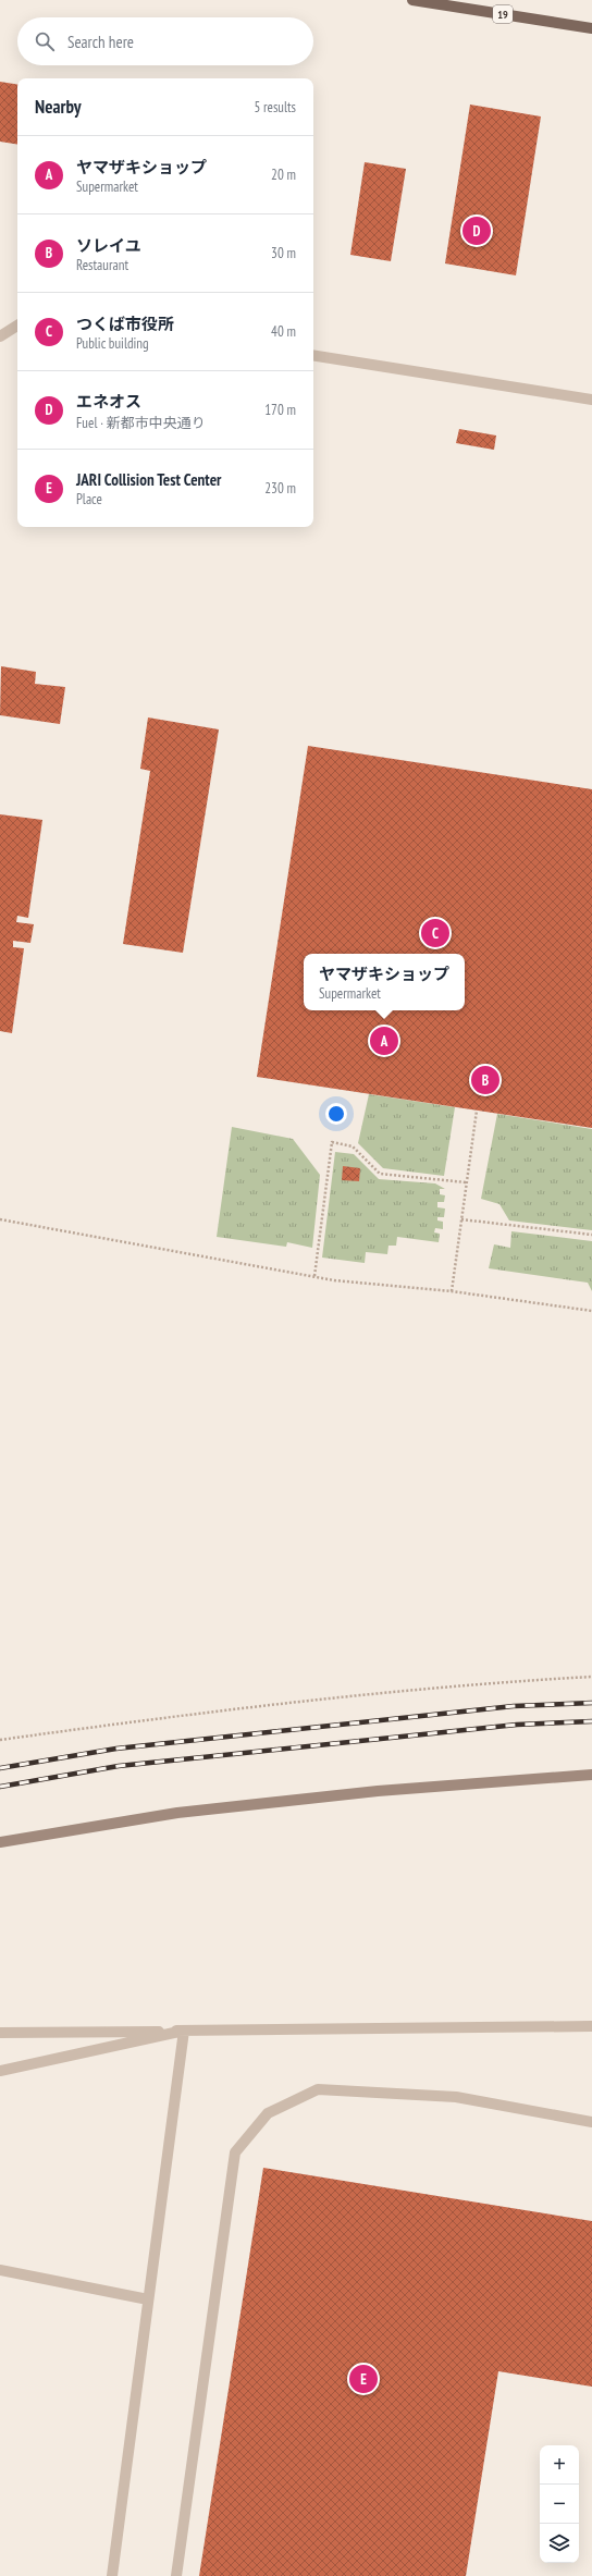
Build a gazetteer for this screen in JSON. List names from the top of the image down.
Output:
{
  "streets": {
    "main road": ["19"]
  },
  "page": {
    "search": "Search here",
    "heading": ["Nearby", "5 results"],
    "list": [
      {
        "mark": "A",
        "name": "ヤマザキショップ",
        "note": "Supermarket",
        "value": "20 m"
      },
      {
        "mark": "B",
        "name": "ソレイユ",
        "note": "Restaurant",
        "value": "30 m"
      },
      {
        "mark": "C",
        "name": "つくば市役所",
        "note": "Public building",
        "value": "40 m"
      },
      {
        "mark": "D",
        "name": "エネオス",
        "note": "Fuel · 新都市中央通り",
        "value": "170 m"
      },
      {
        "mark": "E",
        "name": "JARI Collision Test Center",
        "note": "Place",
        "value": "230 m"
      }
    ],
    "pins": [
      "D",
      "C",
      "A",
      "B",
      "E"
    ],
    "popup": ["ヤマザキショップ", "Supermarket"],
    "map_buttons": ["+", "−"]
  }
}
